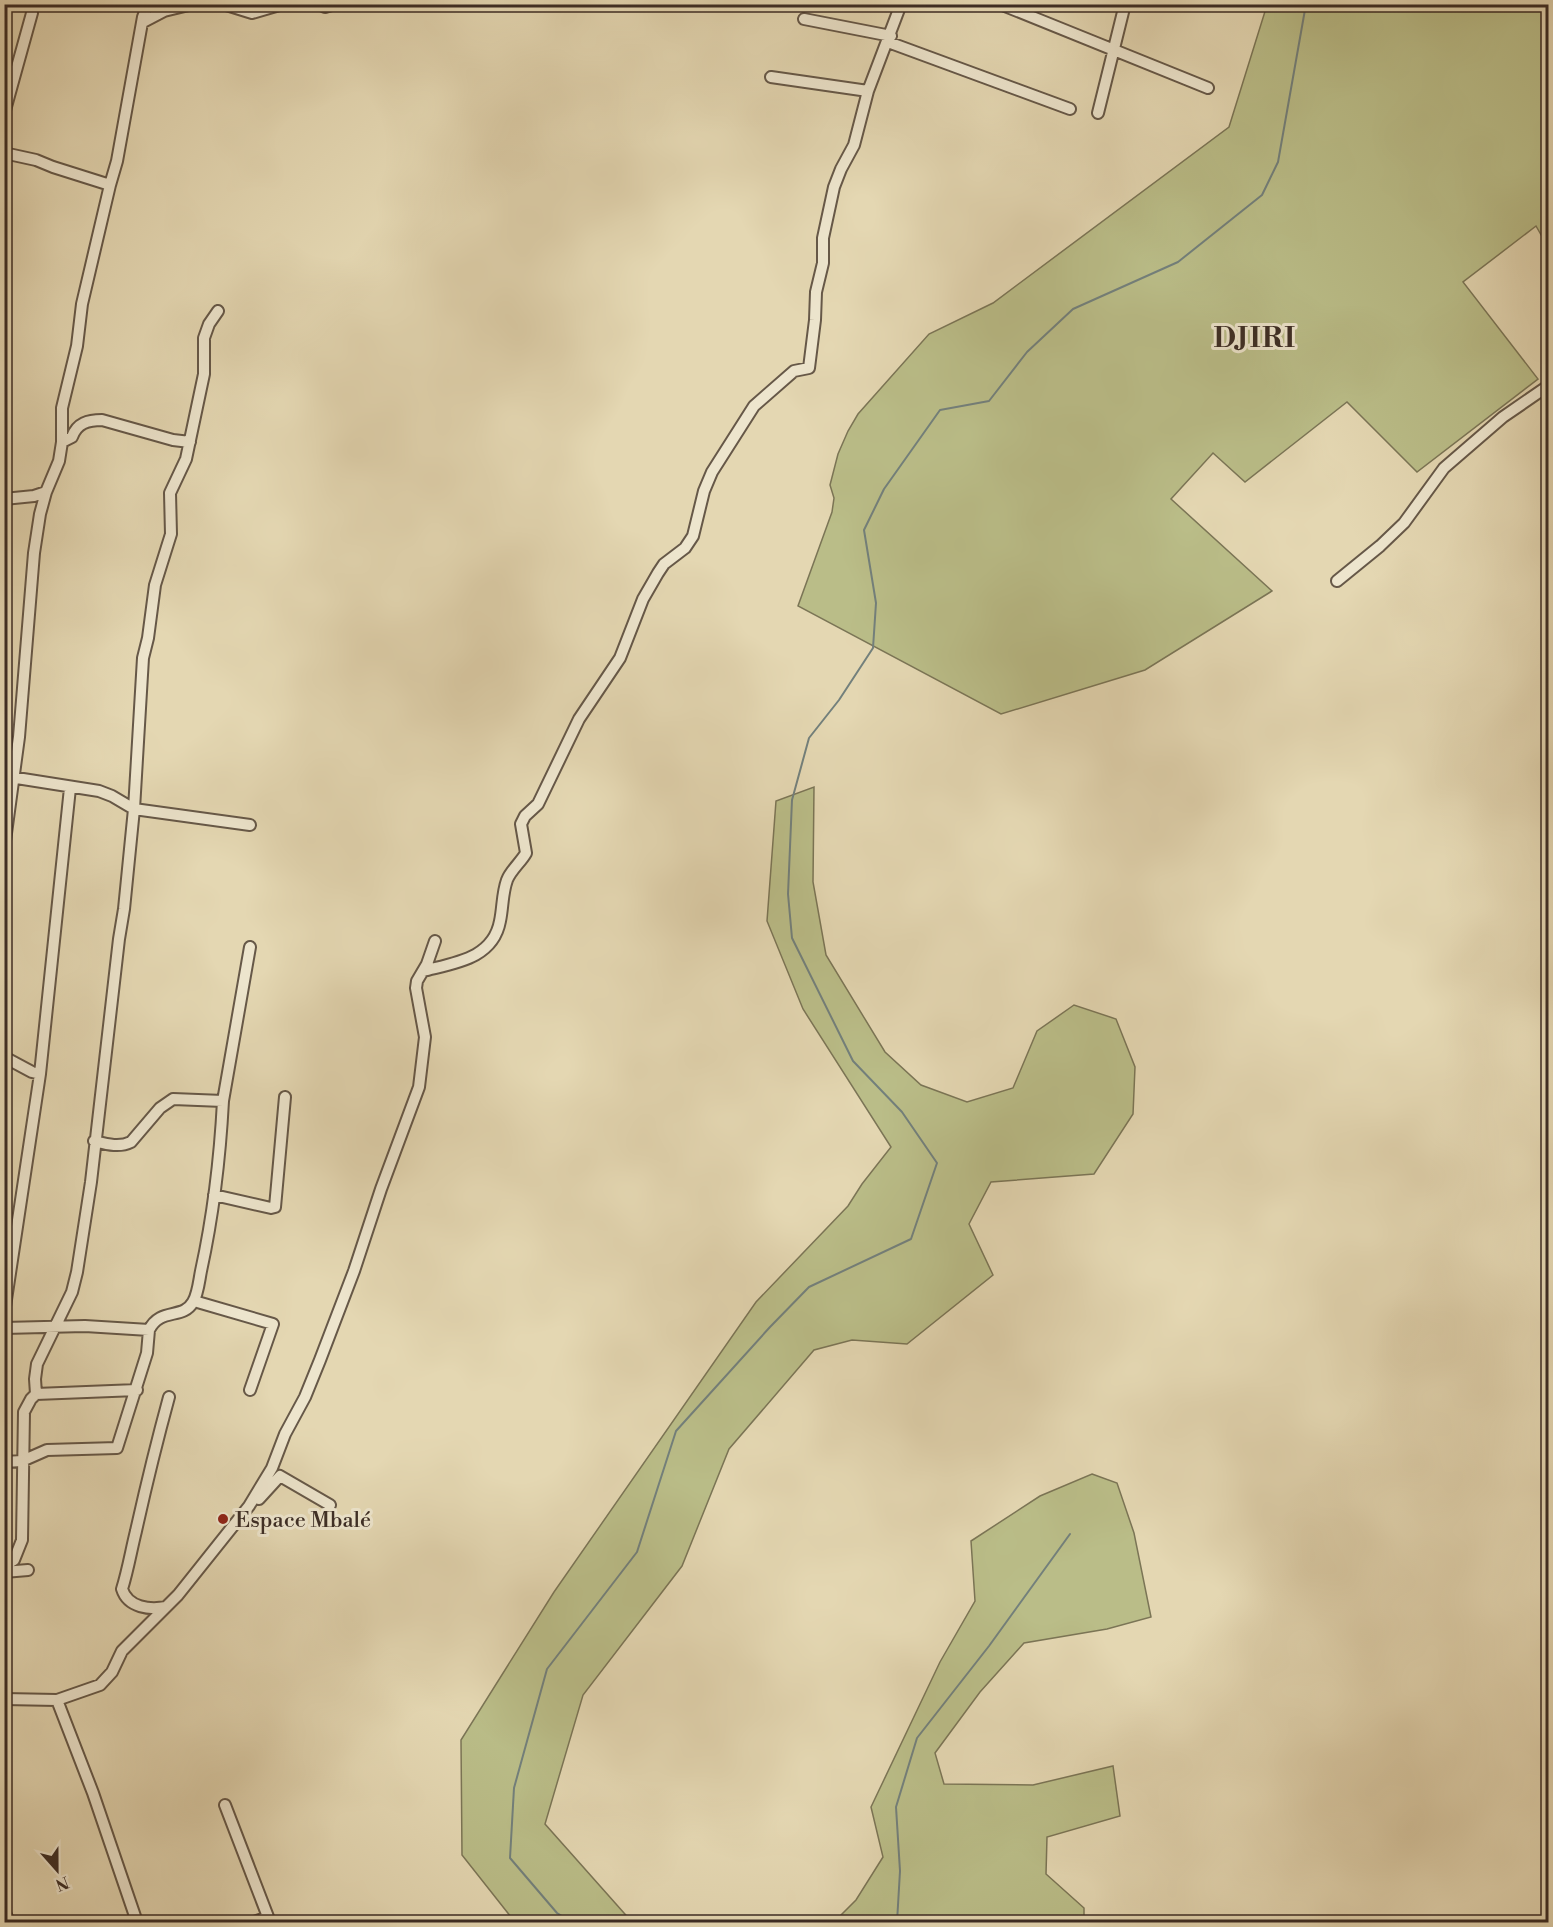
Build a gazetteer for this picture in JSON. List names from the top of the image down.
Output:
{
  "districts": ["DJIRI"],
  "places": ["Espace Mbalé"],
  "north": "bottom"
}
